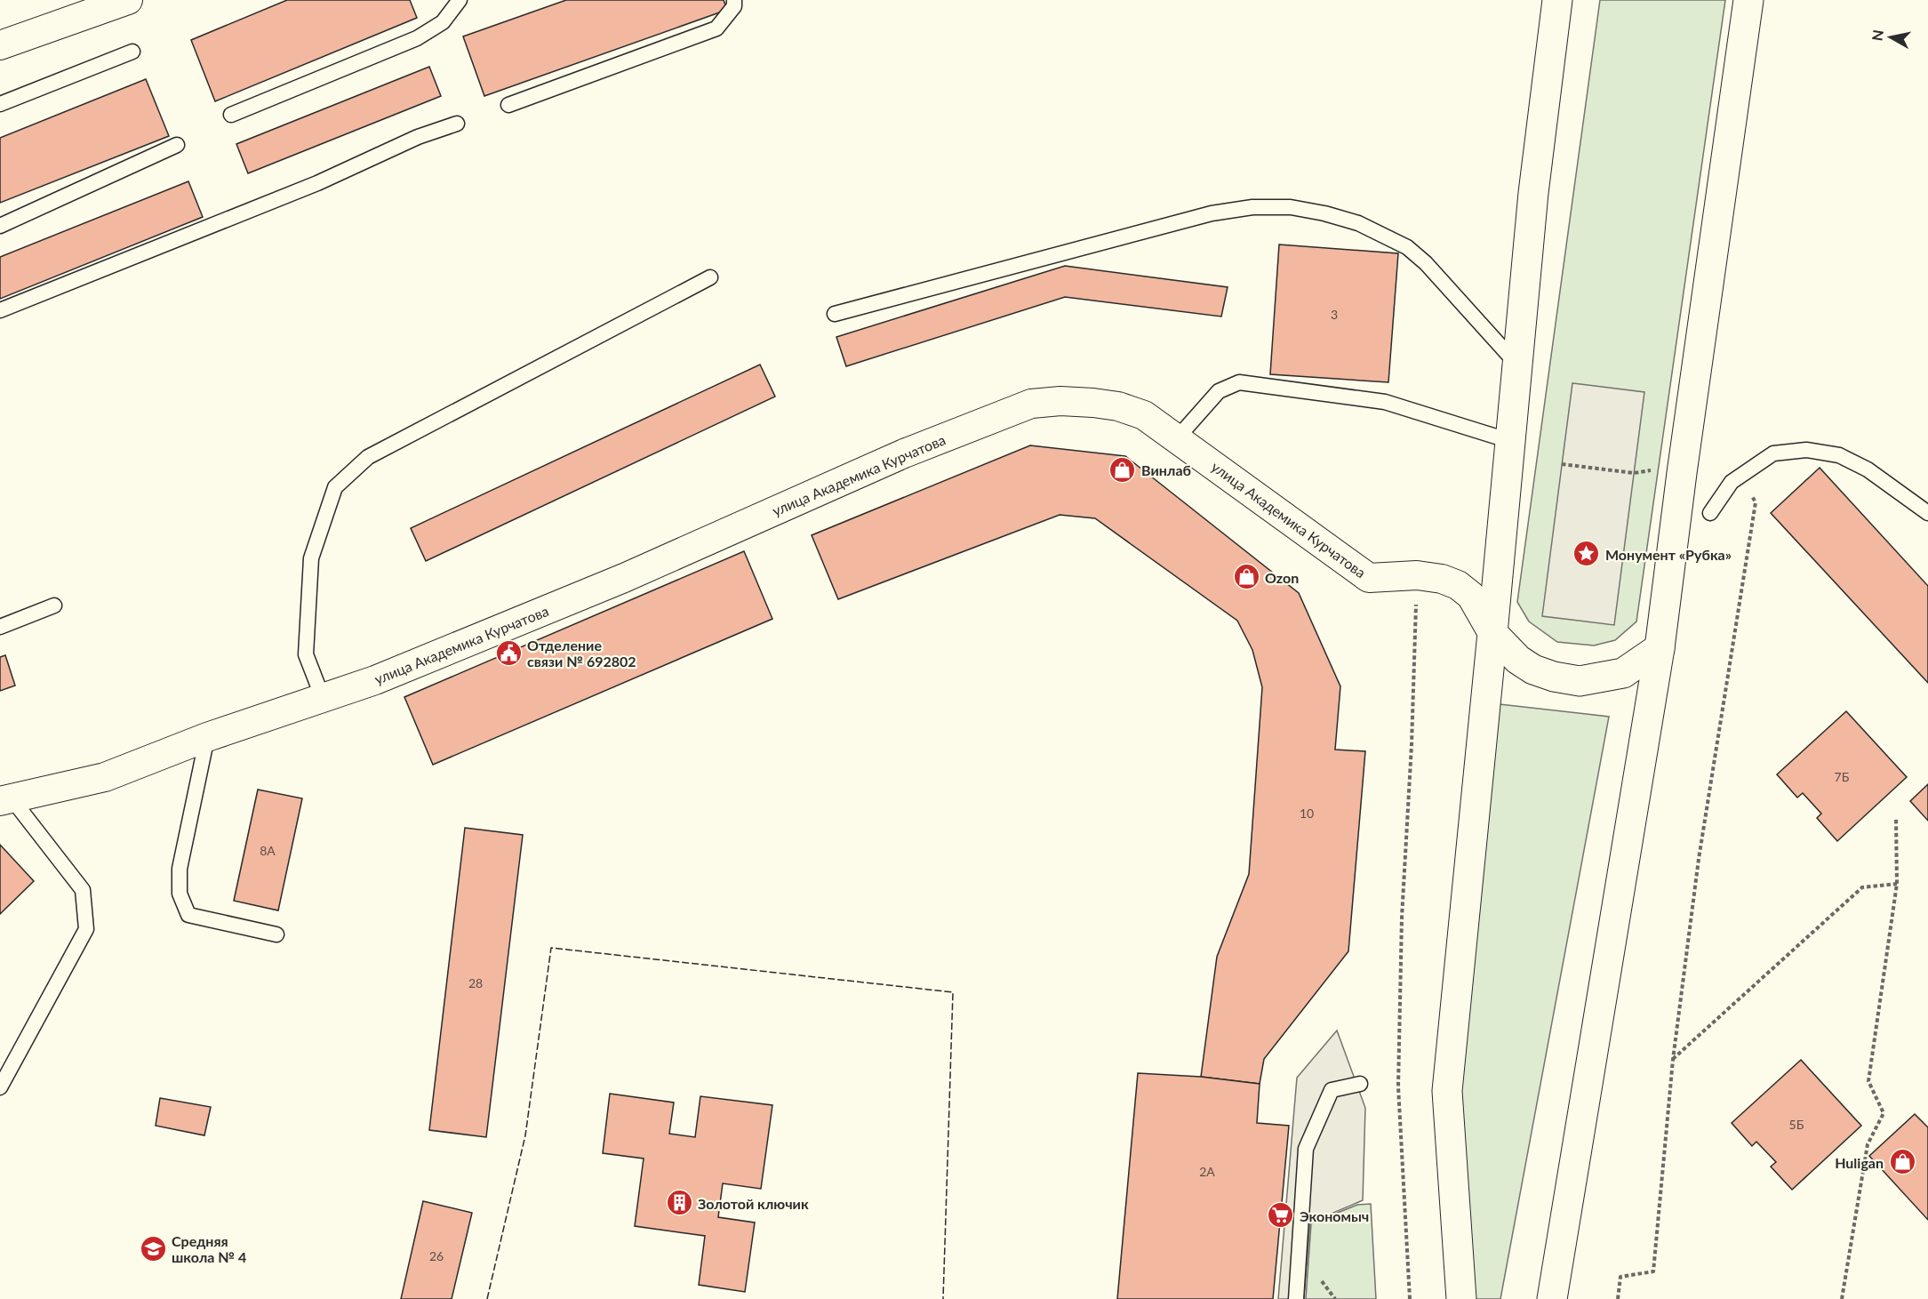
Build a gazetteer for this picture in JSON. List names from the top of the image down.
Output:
{
  "streets": {
    "main road": ["улица Академика Курчатова"]
  },
  "places": {
    "shop": ["Винлаб", "Ozon", "Huligan"],
    "place": ["Монумент «Рубка»"],
    "public building": ["Отделение связи № 692802"],
    "building": ["Золотой ключик"],
    "supermarket": ["Экономыч"],
    "school or university": ["Средняя школа № 4"]
  },
  "house_numbers": [
    "3",
    "7Б",
    "10",
    "8А",
    "28",
    "5Б",
    "2А",
    "26"
  ],
  "north": "left"
}
